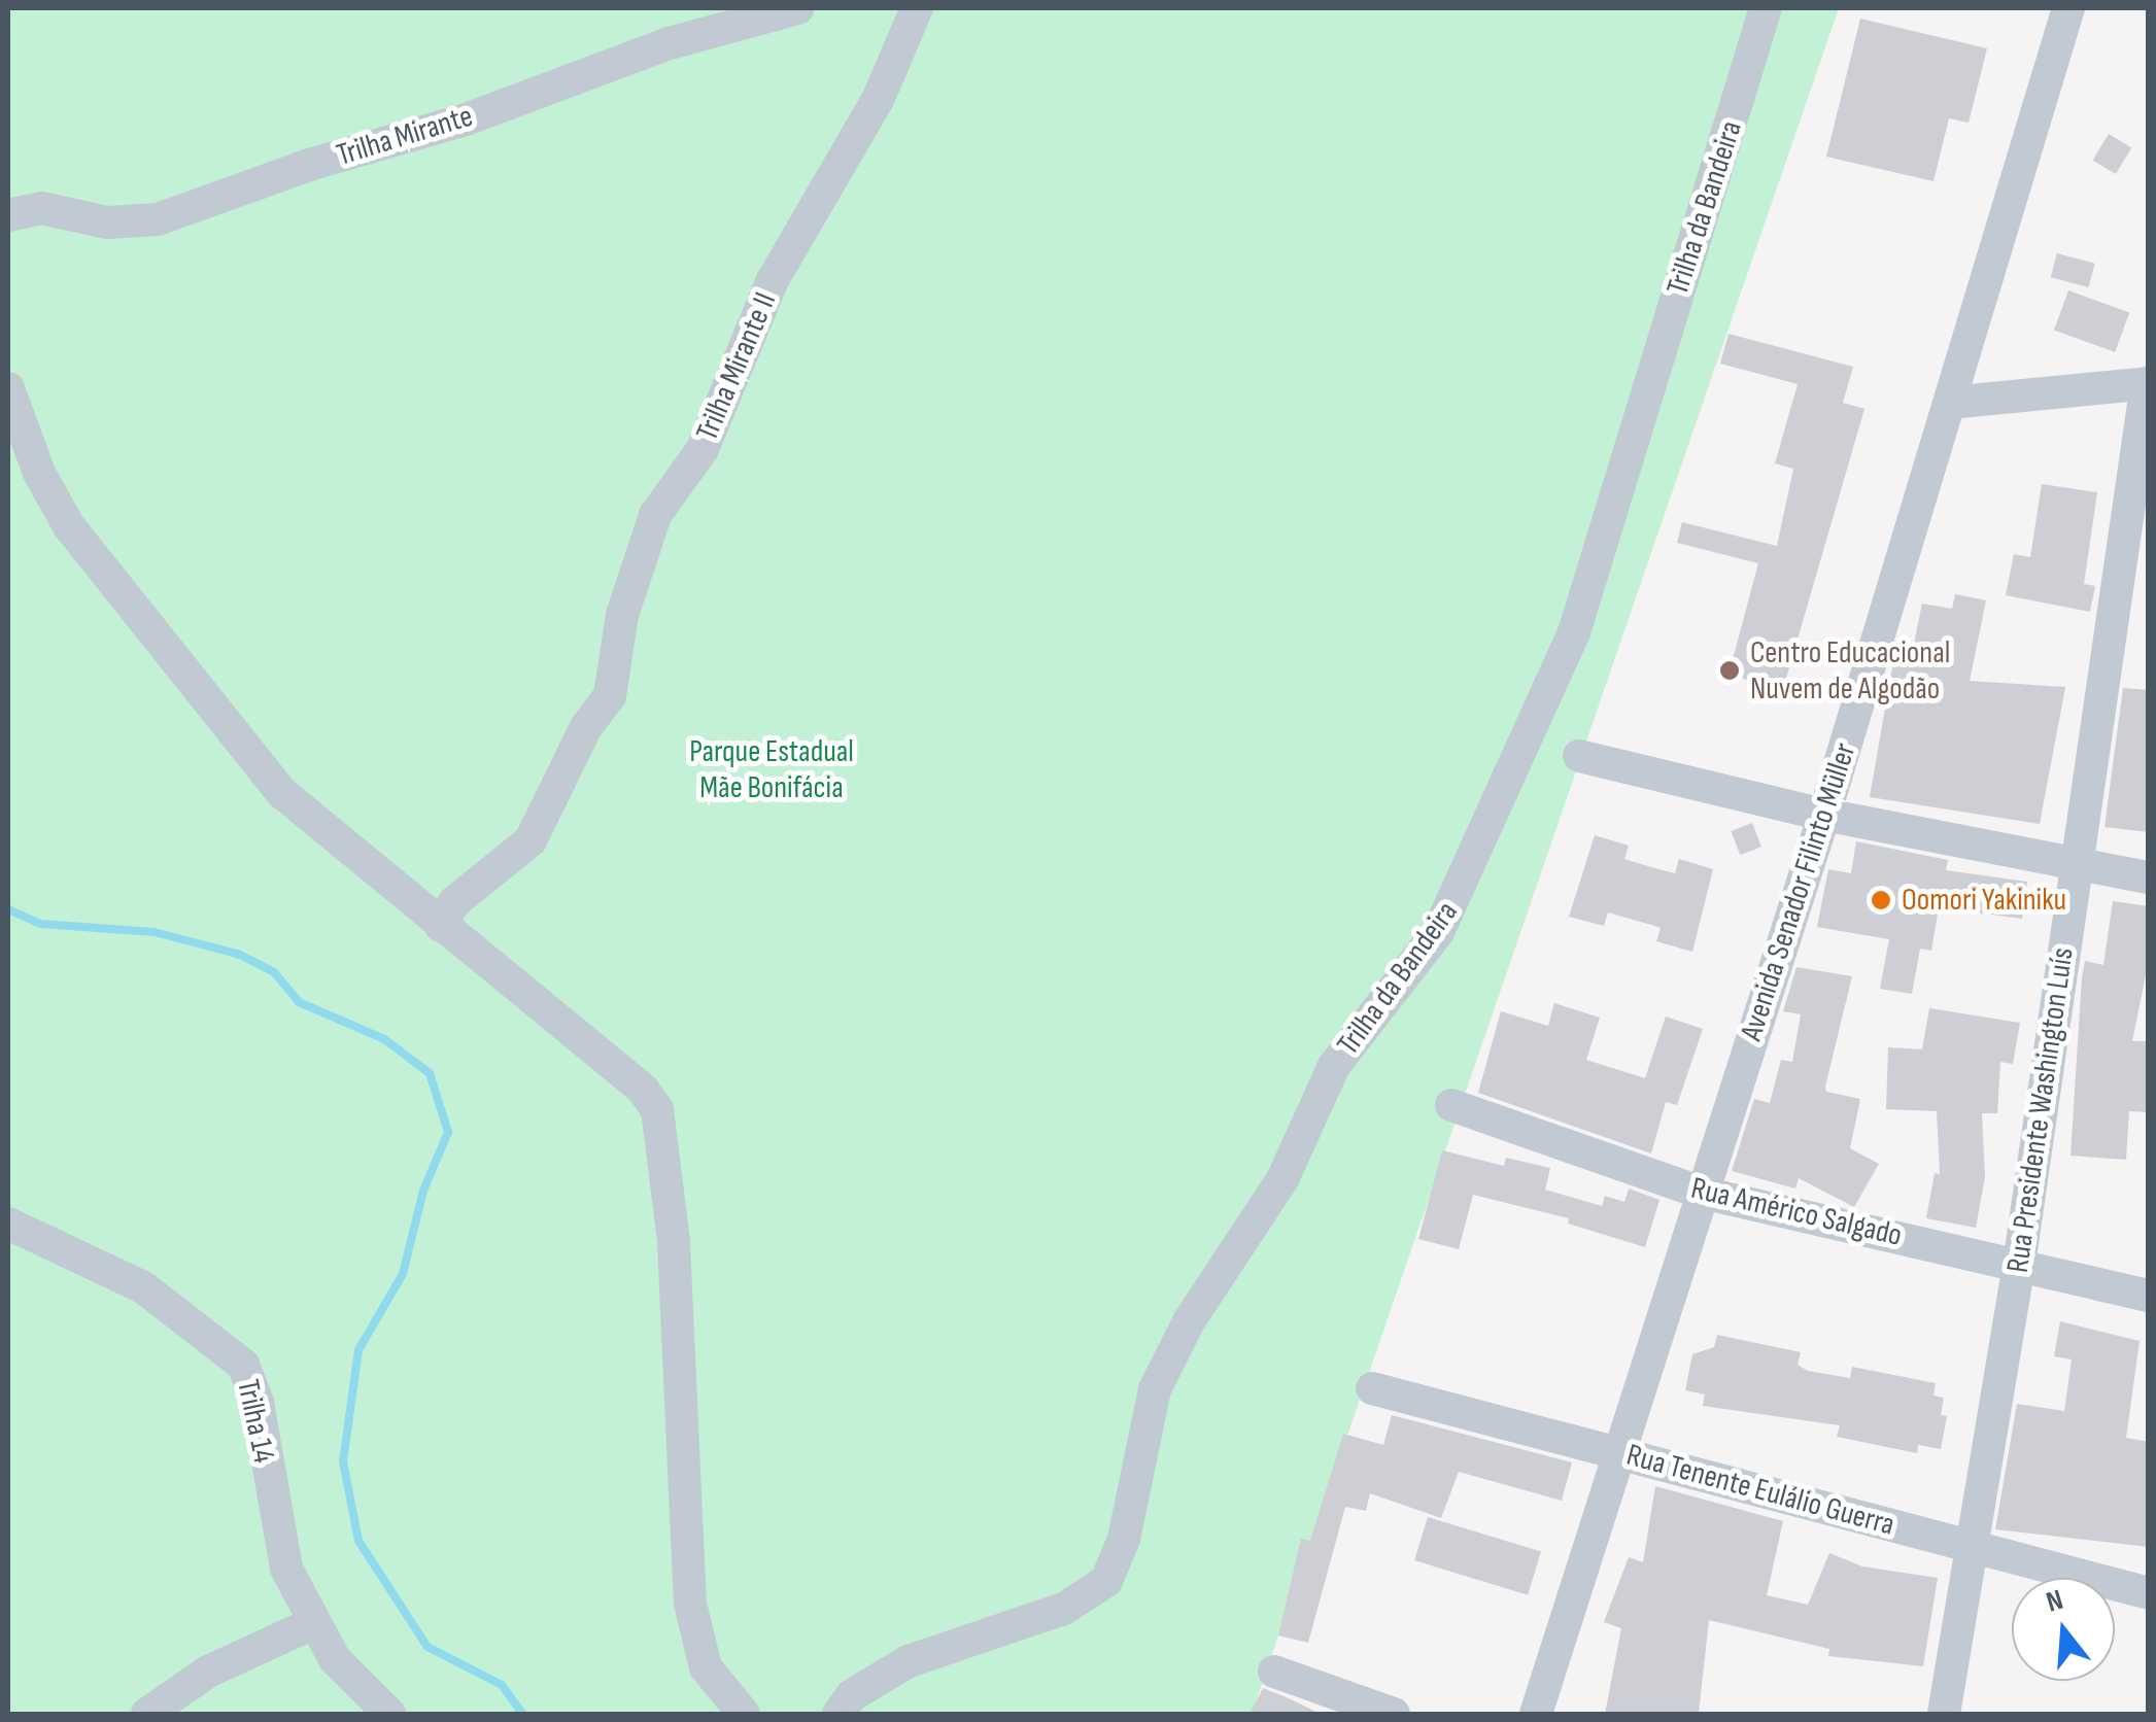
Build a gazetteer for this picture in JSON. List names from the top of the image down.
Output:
{
  "streets": {
    "street": [
      "Trilha Mirante",
      "Trilha da Bandeira",
      "Trilha Mirante II",
      "Avenida Senador Filinto Müller",
      "Rua Presidente Washington Luís",
      "Rua Américo Salgado",
      "Trilha 14",
      "Rua Tenente Eulálio Guerra"
    ]
  },
  "crossings": [
    ["Avenida Senador Filinto Müller", "Rua Américo Salgado"],
    ["Avenida Senador Filinto Müller", "Rua Tenente Eulálio Guerra"],
    ["Rua Presidente Washington Luís", "Rua Américo Salgado"],
    ["Rua Presidente Washington Luís", "Rua Tenente Eulálio Guerra"]
  ],
  "parks": ["Parque Estadual Mãe Bonifácia"],
  "places": ["Centro Educacional Nuvem de Algodão", "Oomori Yakiniku"],
  "north": "top"
}
